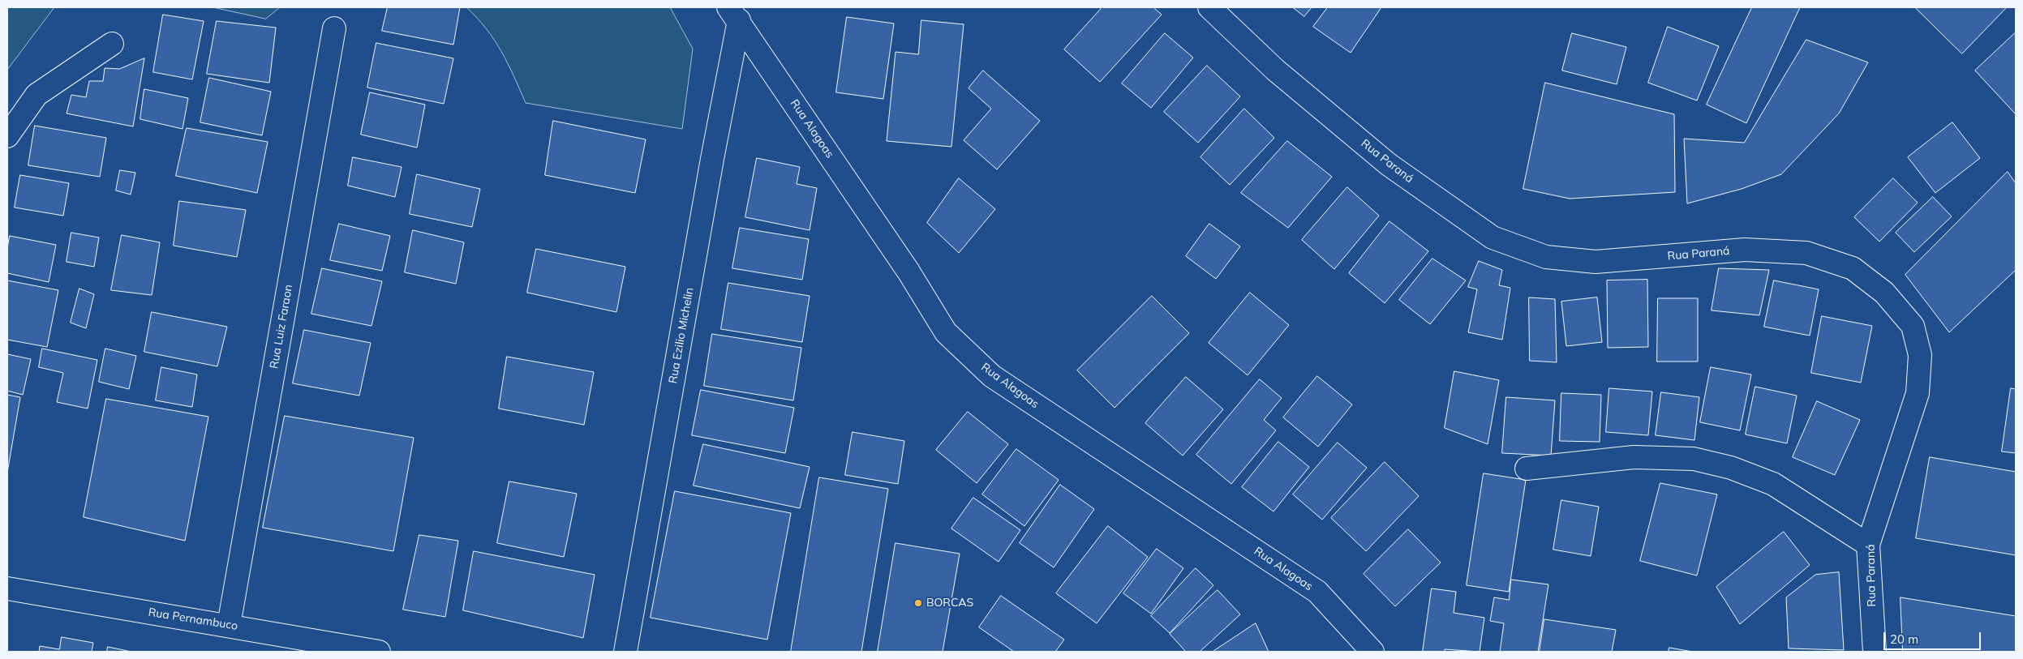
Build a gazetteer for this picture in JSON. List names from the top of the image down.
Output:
{
  "streets": {
    "street": [
      "Rua Alagoas",
      "Rua Paraná",
      "Rua Luiz Faraon",
      "Rua Ezilio Michelin",
      "Rua Pernambuco"
    ]
  },
  "crossings": [
    ["Rua Alagoas", "Rua Ezilio Michelin"],
    ["Rua Luiz Faraon", "Rua Pernambuco"]
  ],
  "places": ["BORCAS"],
  "scale_bar": "20 m"
}
